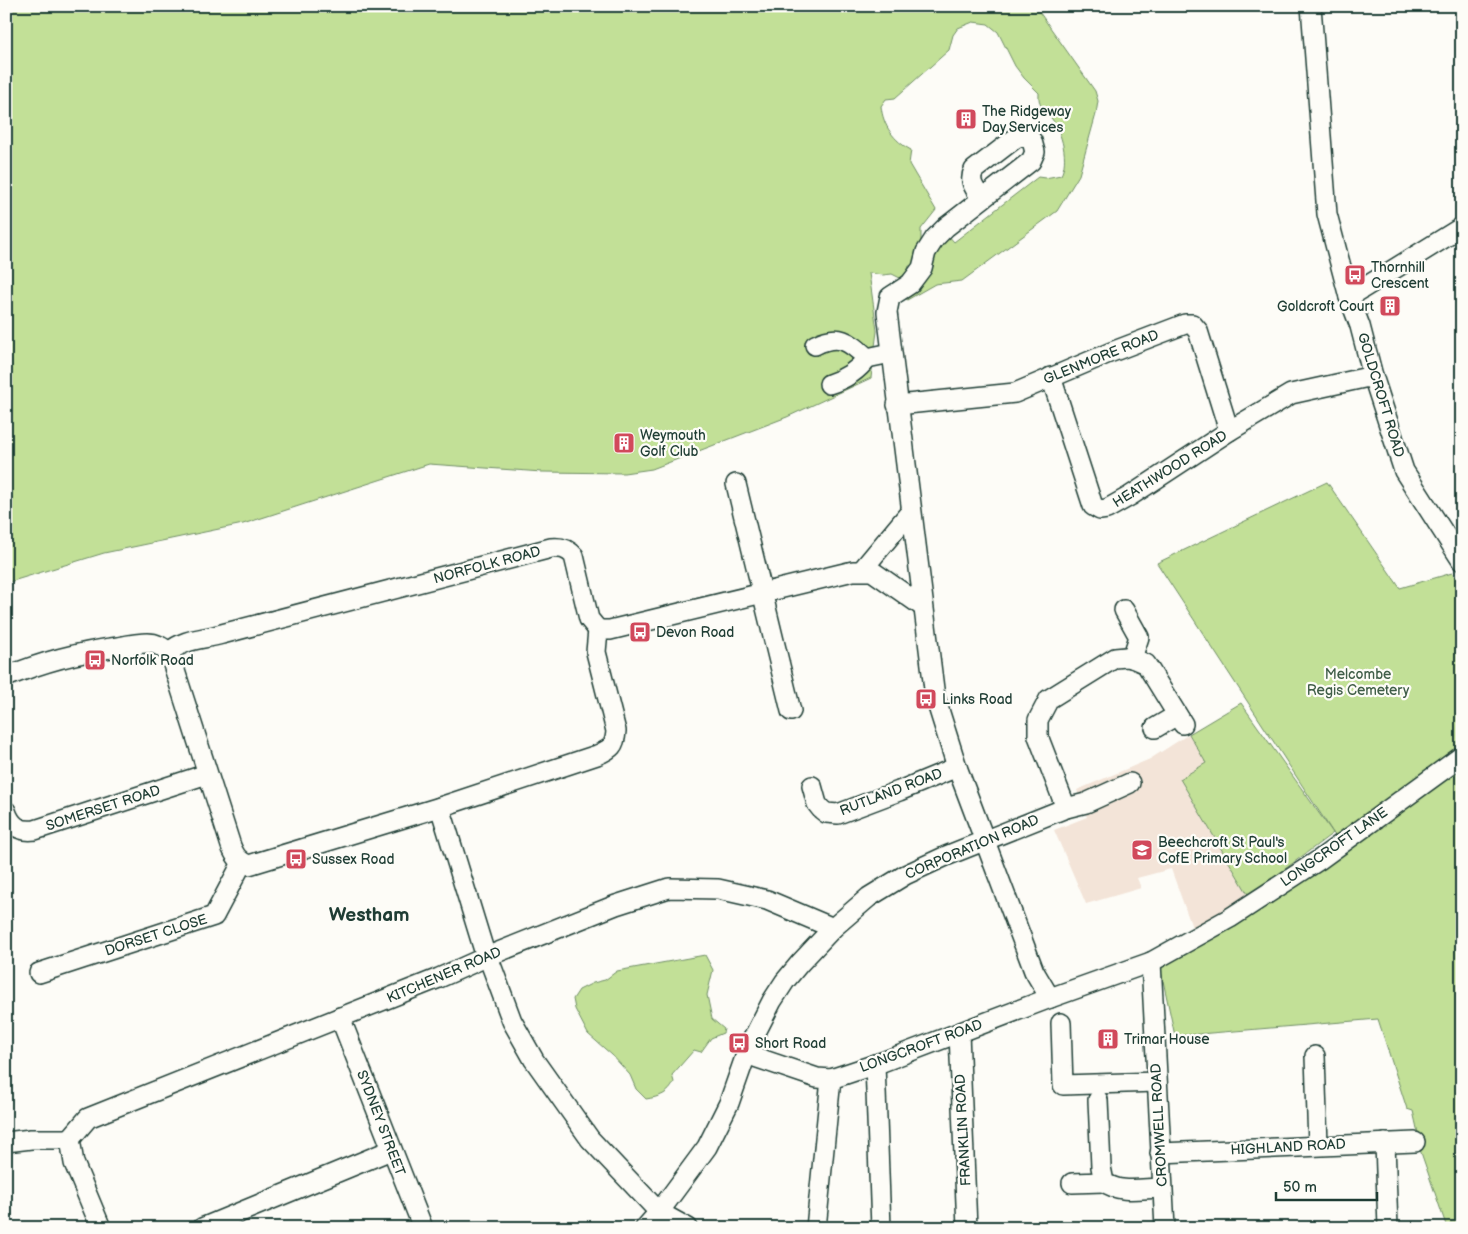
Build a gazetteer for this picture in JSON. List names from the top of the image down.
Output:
{
  "streets": {
    "street": [
      "GLENMORE ROAD",
      "GOLDCROFT ROAD",
      "HEATHWOOD ROAD",
      "NORFOLK ROAD",
      "RUTLAND ROAD",
      "SOMERSET ROAD",
      "CORPORATION ROAD",
      "LONGCROFT LANE",
      "DORSET CLOSE",
      "KITCHENER ROAD",
      "LONGCROFT ROAD",
      "SYDNEY STREET",
      "CROMWELL ROAD",
      "FRANKLIN ROAD",
      "HIGHLAND ROAD"
    ]
  },
  "crossings": [
    ["GLENMORE ROAD", "HEATHWOOD ROAD"],
    ["GOLDCROFT ROAD", "HEATHWOOD ROAD"],
    ["CORPORATION ROAD", "KITCHENER ROAD"],
    ["LONGCROFT LANE", "LONGCROFT ROAD"],
    ["LONGCROFT LANE", "CROMWELL ROAD"],
    ["KITCHENER ROAD", "SYDNEY STREET"],
    ["LONGCROFT ROAD", "CROMWELL ROAD"],
    ["LONGCROFT ROAD", "FRANKLIN ROAD"],
    ["CROMWELL ROAD", "HIGHLAND ROAD"]
  ],
  "districts": ["Westham"],
  "parks": ["Melcombe Regis Cemetery"],
  "places": {
    "building": [
      "The Ridgeway Day Services",
      "Goldcroft Court",
      "Weymouth Golf Club",
      "Trimar House"
    ],
    "bus stop": [
      "Thornhill Crescent",
      "Devon Road",
      "Norfolk Road",
      "Links Road",
      "Sussex Road",
      "Short Road"
    ],
    "school or university": ["Beechcroft St Paul's CofE Primary School"]
  },
  "scale_bar": "50 m"
}
